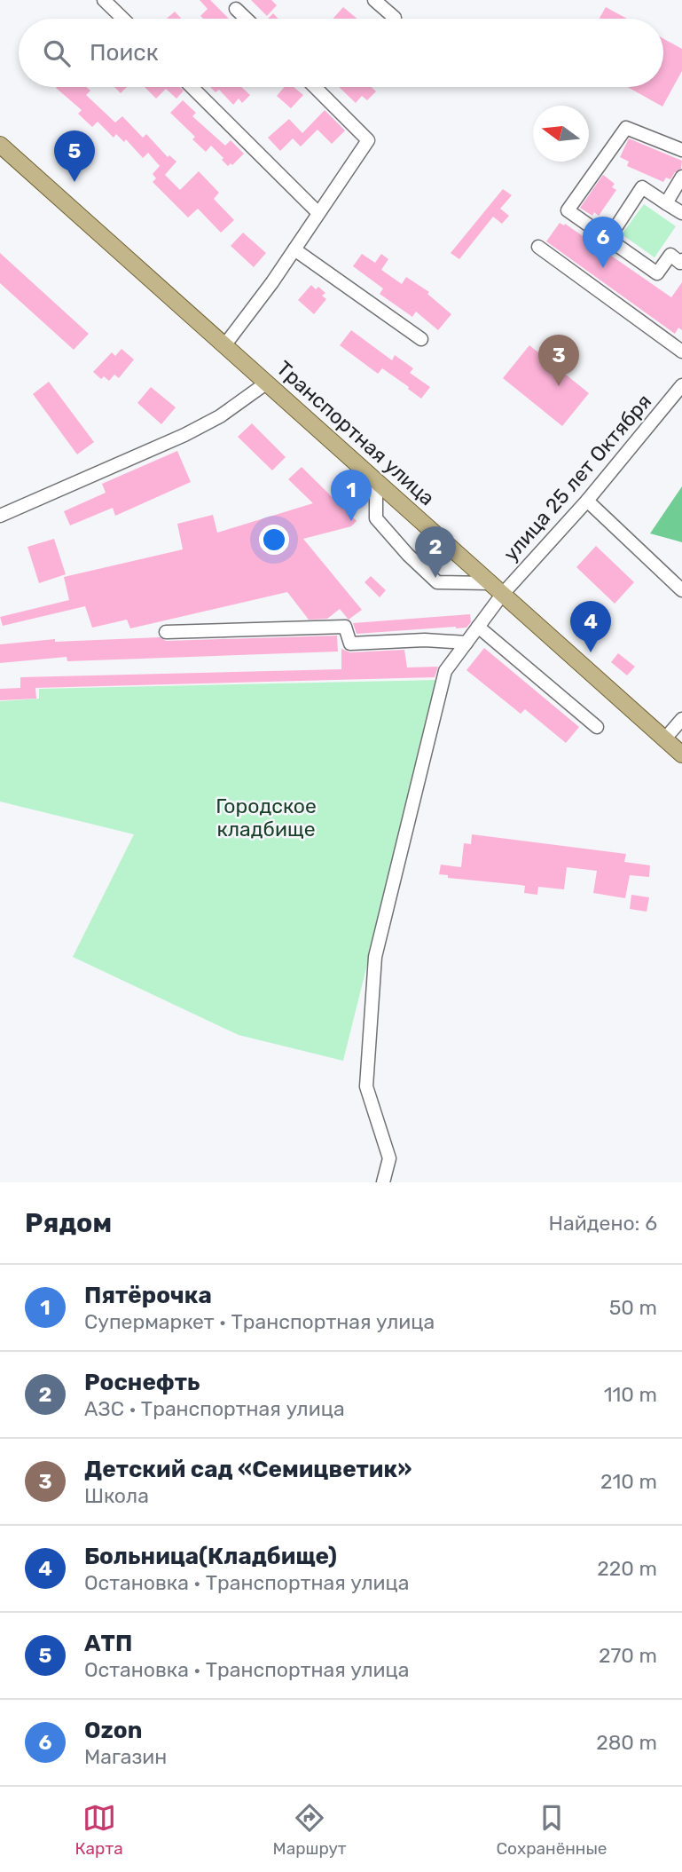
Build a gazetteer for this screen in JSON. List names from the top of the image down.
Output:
{
  "streets": {
    "main road": ["Транспортная улица"],
    "street": ["улица 25 лет Октября"]
  },
  "crossings": [
    ["Транспортная улица", "улица 25 лет Октября"]
  ],
  "parks": ["Городское кладбище"],
  "north": "left",
  "page": {
    "search": "Поиск",
    "pins": [
      "5",
      "6",
      "3",
      "1",
      "2",
      "4"
    ],
    "heading": ["Рядом", "Найдено: 6"],
    "list": [
      {
        "mark": "1",
        "name": "Пятёрочка",
        "note": "Супермаркет · Транспортная улица",
        "value": "50 m"
      },
      {
        "mark": "2",
        "name": "Роснефть",
        "note": "АЗС · Транспортная улица",
        "value": "110 m"
      },
      {
        "mark": "3",
        "name": "Детский сад «Семицветик»",
        "note": "Школа",
        "value": "210 m"
      },
      {
        "mark": "4",
        "name": "Больница(Кладбище)",
        "note": "Остановка · Транспортная улица",
        "value": "220 m"
      },
      {
        "mark": "5",
        "name": "АТП",
        "note": "Остановка · Транспортная улица",
        "value": "270 m"
      },
      {
        "mark": "6",
        "name": "Ozon",
        "note": "Магазин",
        "value": "280 m"
      }
    ],
    "nav": ["Карта", "Маршрут", "Сохранённые"]
  }
}
